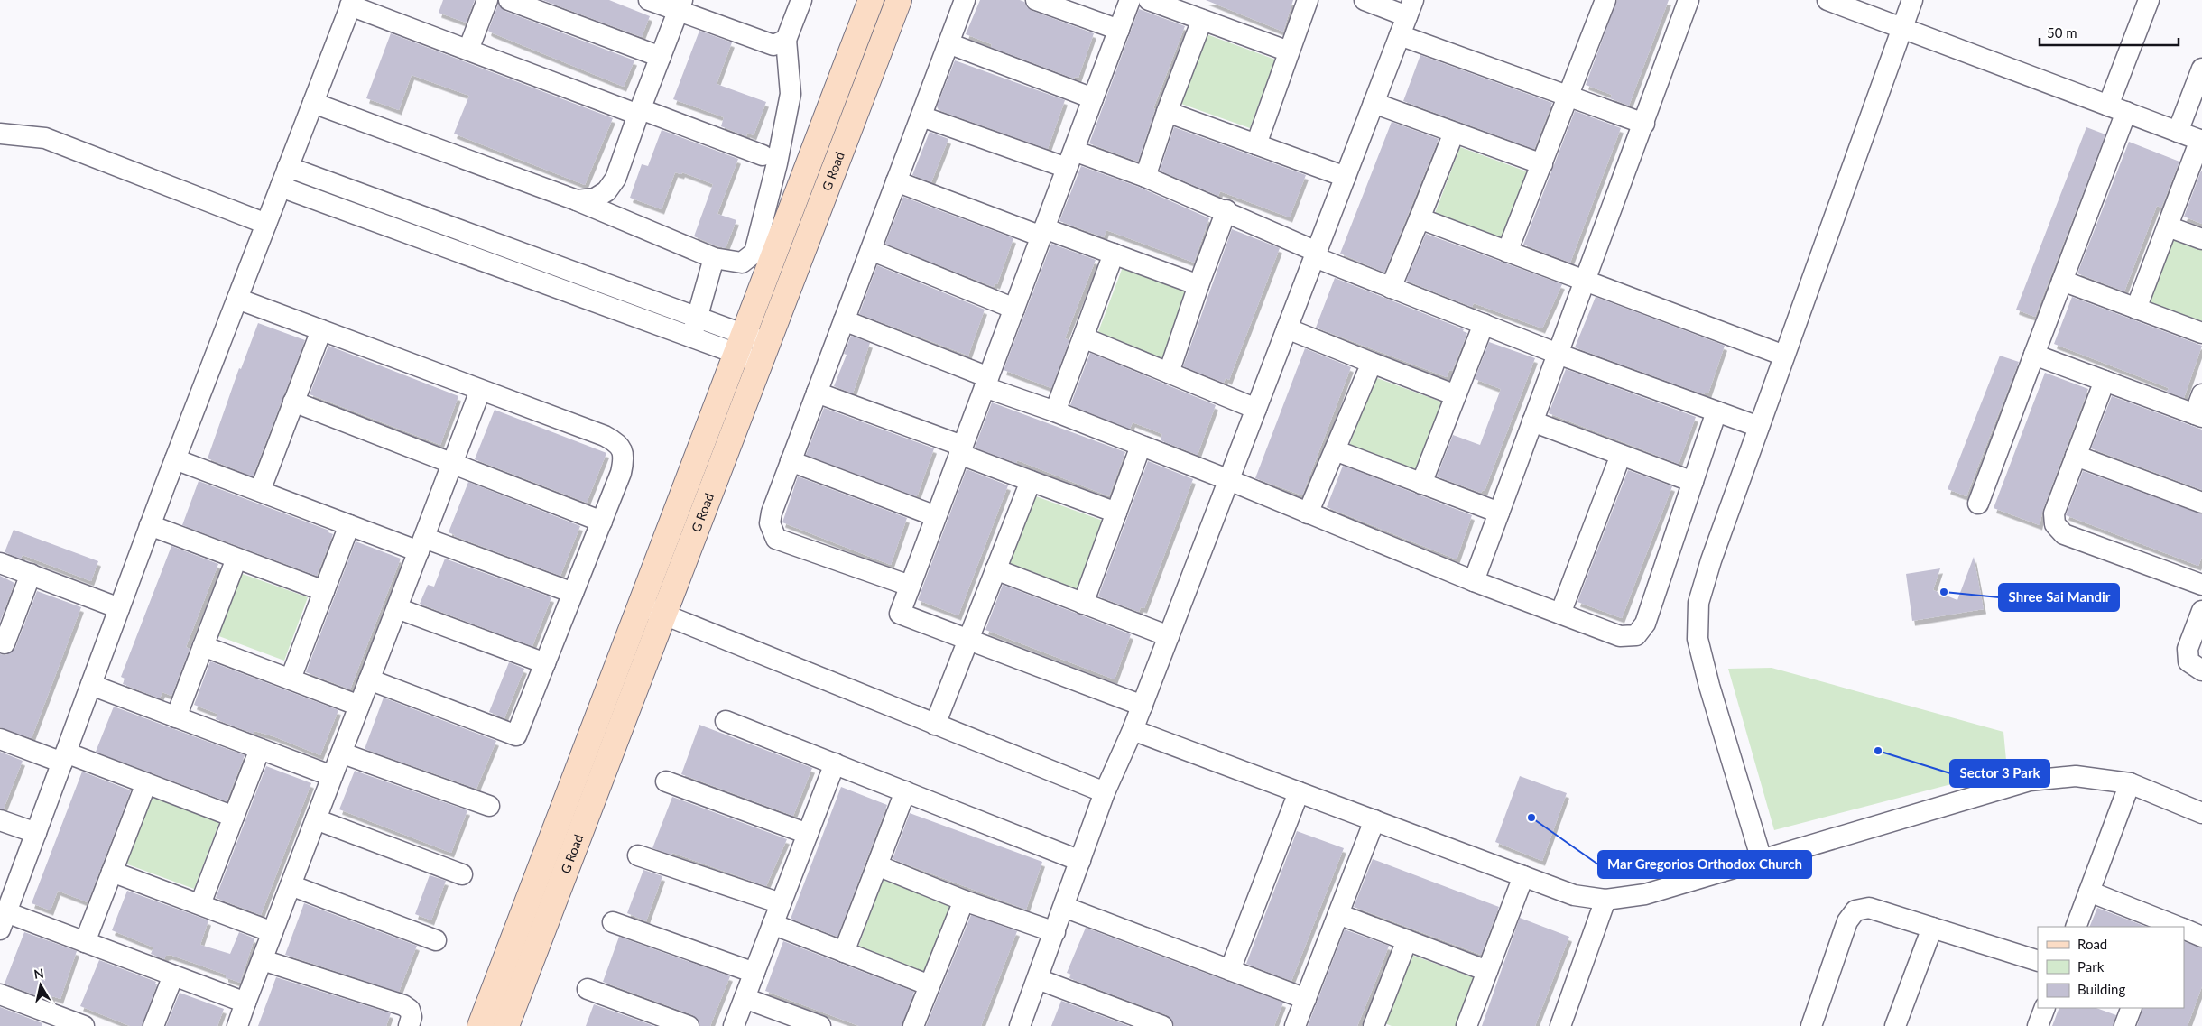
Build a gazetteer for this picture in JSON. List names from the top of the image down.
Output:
{
  "streets": {
    "street": ["G Road"]
  },
  "places": ["Shree Sai Mandir", "Sector 3 Park", "Mar Gregorios Orthodox Church"],
  "legend": ["Road", "Park", "Building"],
  "scale_bar": "50 m",
  "north": "top"
}
